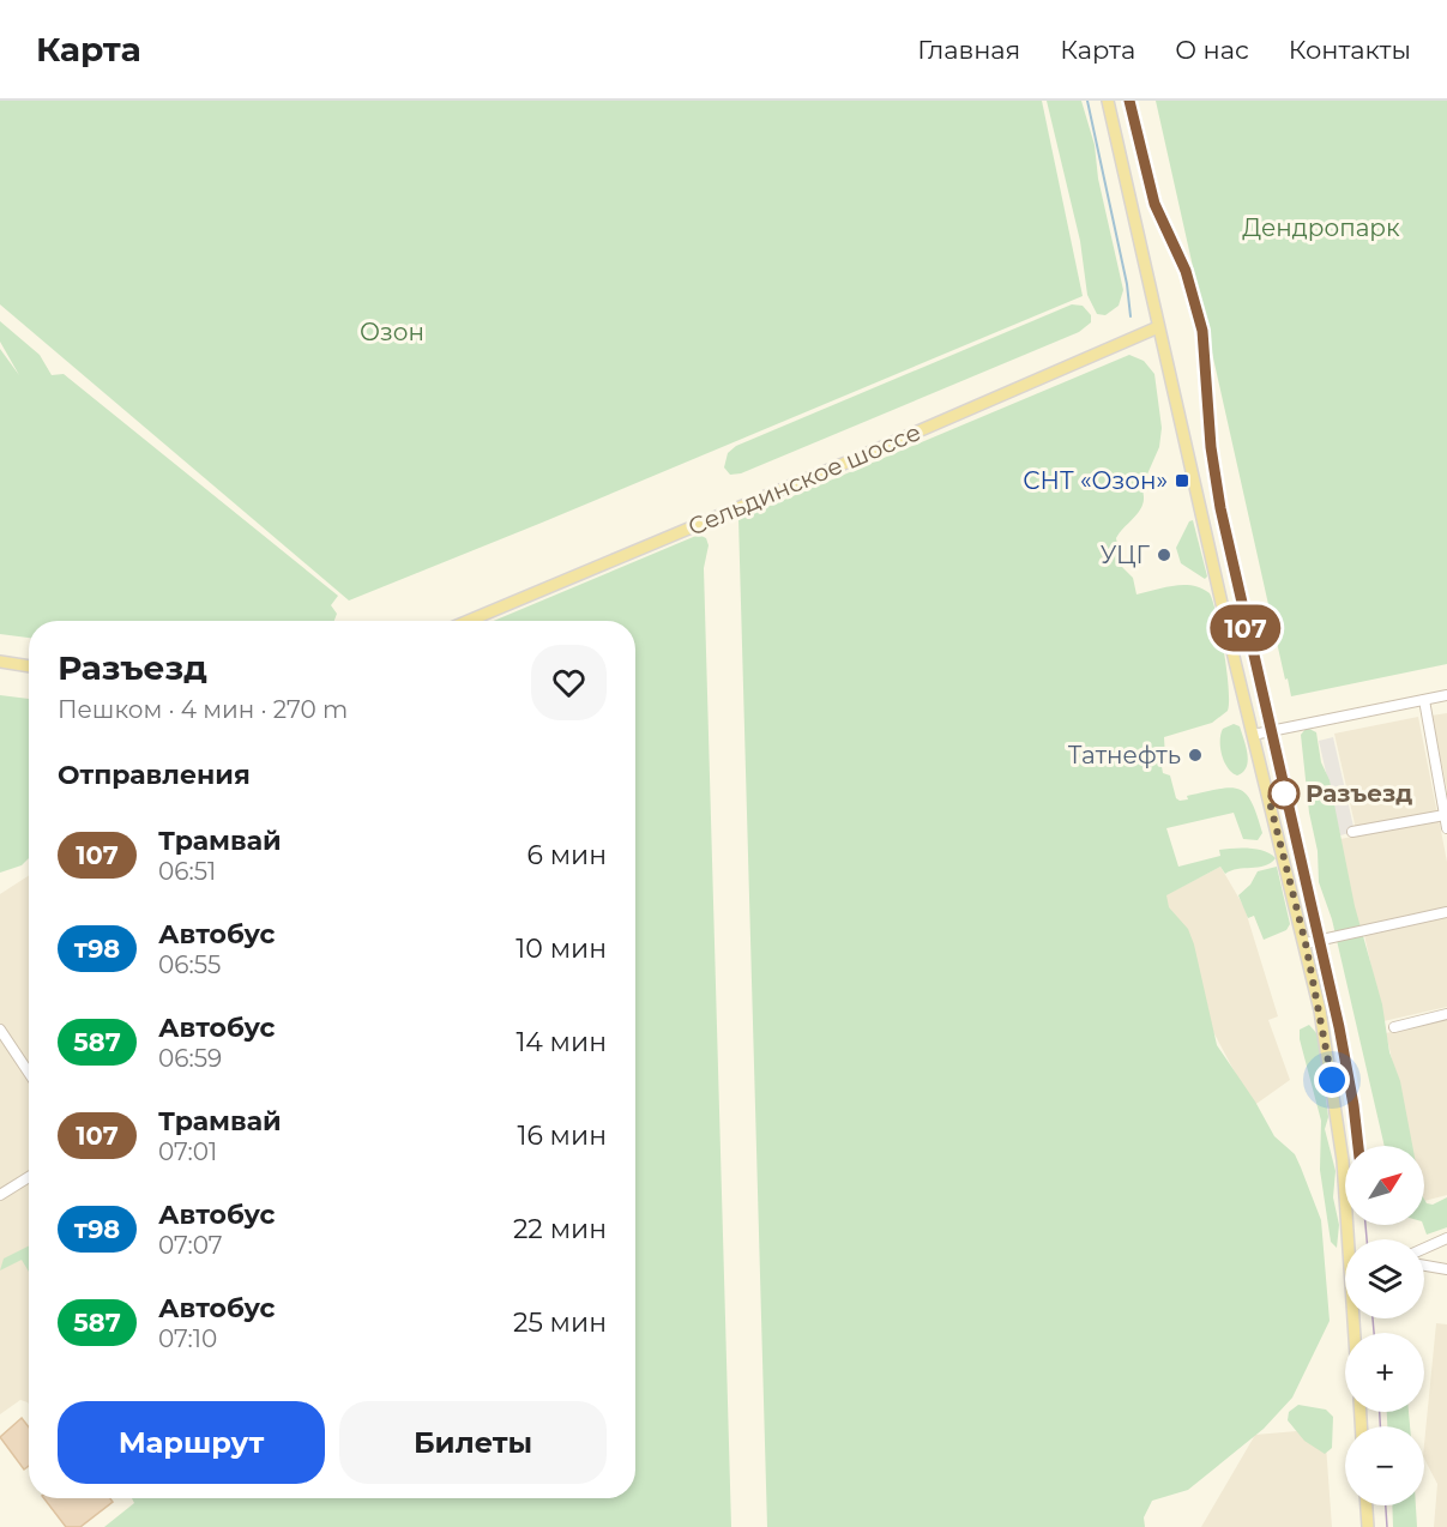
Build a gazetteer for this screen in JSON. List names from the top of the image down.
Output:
{
  "streets": {
    "main road": ["Сельдинское шоссе"]
  },
  "parks": ["Дендропарк", "Озон"],
  "places": {
    "transit": ["СНТ «Озон»"],
    "other": ["УЦГ", "Татнефть", "Разъезд"]
  },
  "lines": ["tram line 107"],
  "north": "top right",
  "page": {
    "header": "Карта",
    "nav": [
      "Главная",
      "Карта",
      "О нас",
      "Контакты"
    ],
    "on_map": "107",
    "heading": [
      ["Разъезд", "Пешком · 4 мин · 270 m"],
      "Отправления"
    ],
    "list": [
      {
        "mark": "107",
        "name": "Трамвай",
        "note": "06:51",
        "value": "6 мин"
      },
      {
        "mark": "т98",
        "name": "Автобус",
        "note": "06:55",
        "value": "10 мин"
      },
      {
        "mark": "587",
        "name": "Автобус",
        "note": "06:59",
        "value": "14 мин"
      },
      {
        "mark": "107",
        "name": "Трамвай",
        "note": "07:01",
        "value": "16 мин"
      },
      {
        "mark": "т98",
        "name": "Автобус",
        "note": "07:07",
        "value": "22 мин"
      },
      {
        "mark": "587",
        "name": "Автобус",
        "note": "07:10",
        "value": "25 мин"
      }
    ],
    "map_buttons": ["+", "−"],
    "buttons": ["Маршрут", "Билеты"]
  }
}
